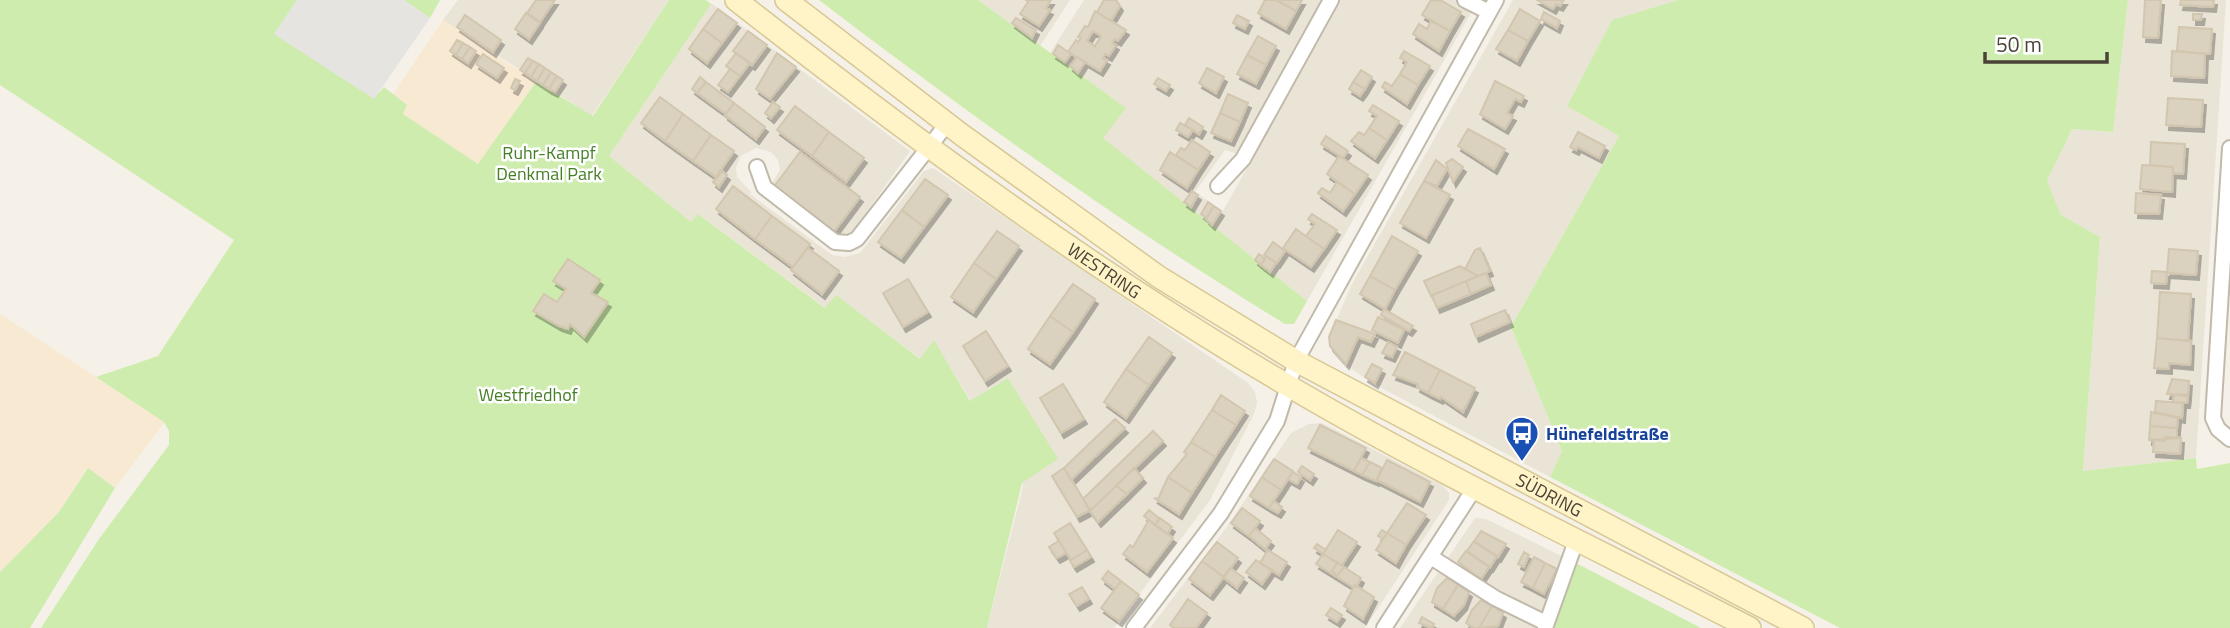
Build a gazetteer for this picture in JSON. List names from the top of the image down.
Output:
{
  "streets": {
    "main road": ["WESTRING", "SÜDRING"]
  },
  "crossings": [
    ["WESTRING", "SÜDRING"]
  ],
  "parks": ["Ruhr-Kampf Denkmal Park", "Westfriedhof"],
  "places": {
    "bus stop": ["Hünefeldstraße"]
  },
  "scale_bar": "50 m"
}
